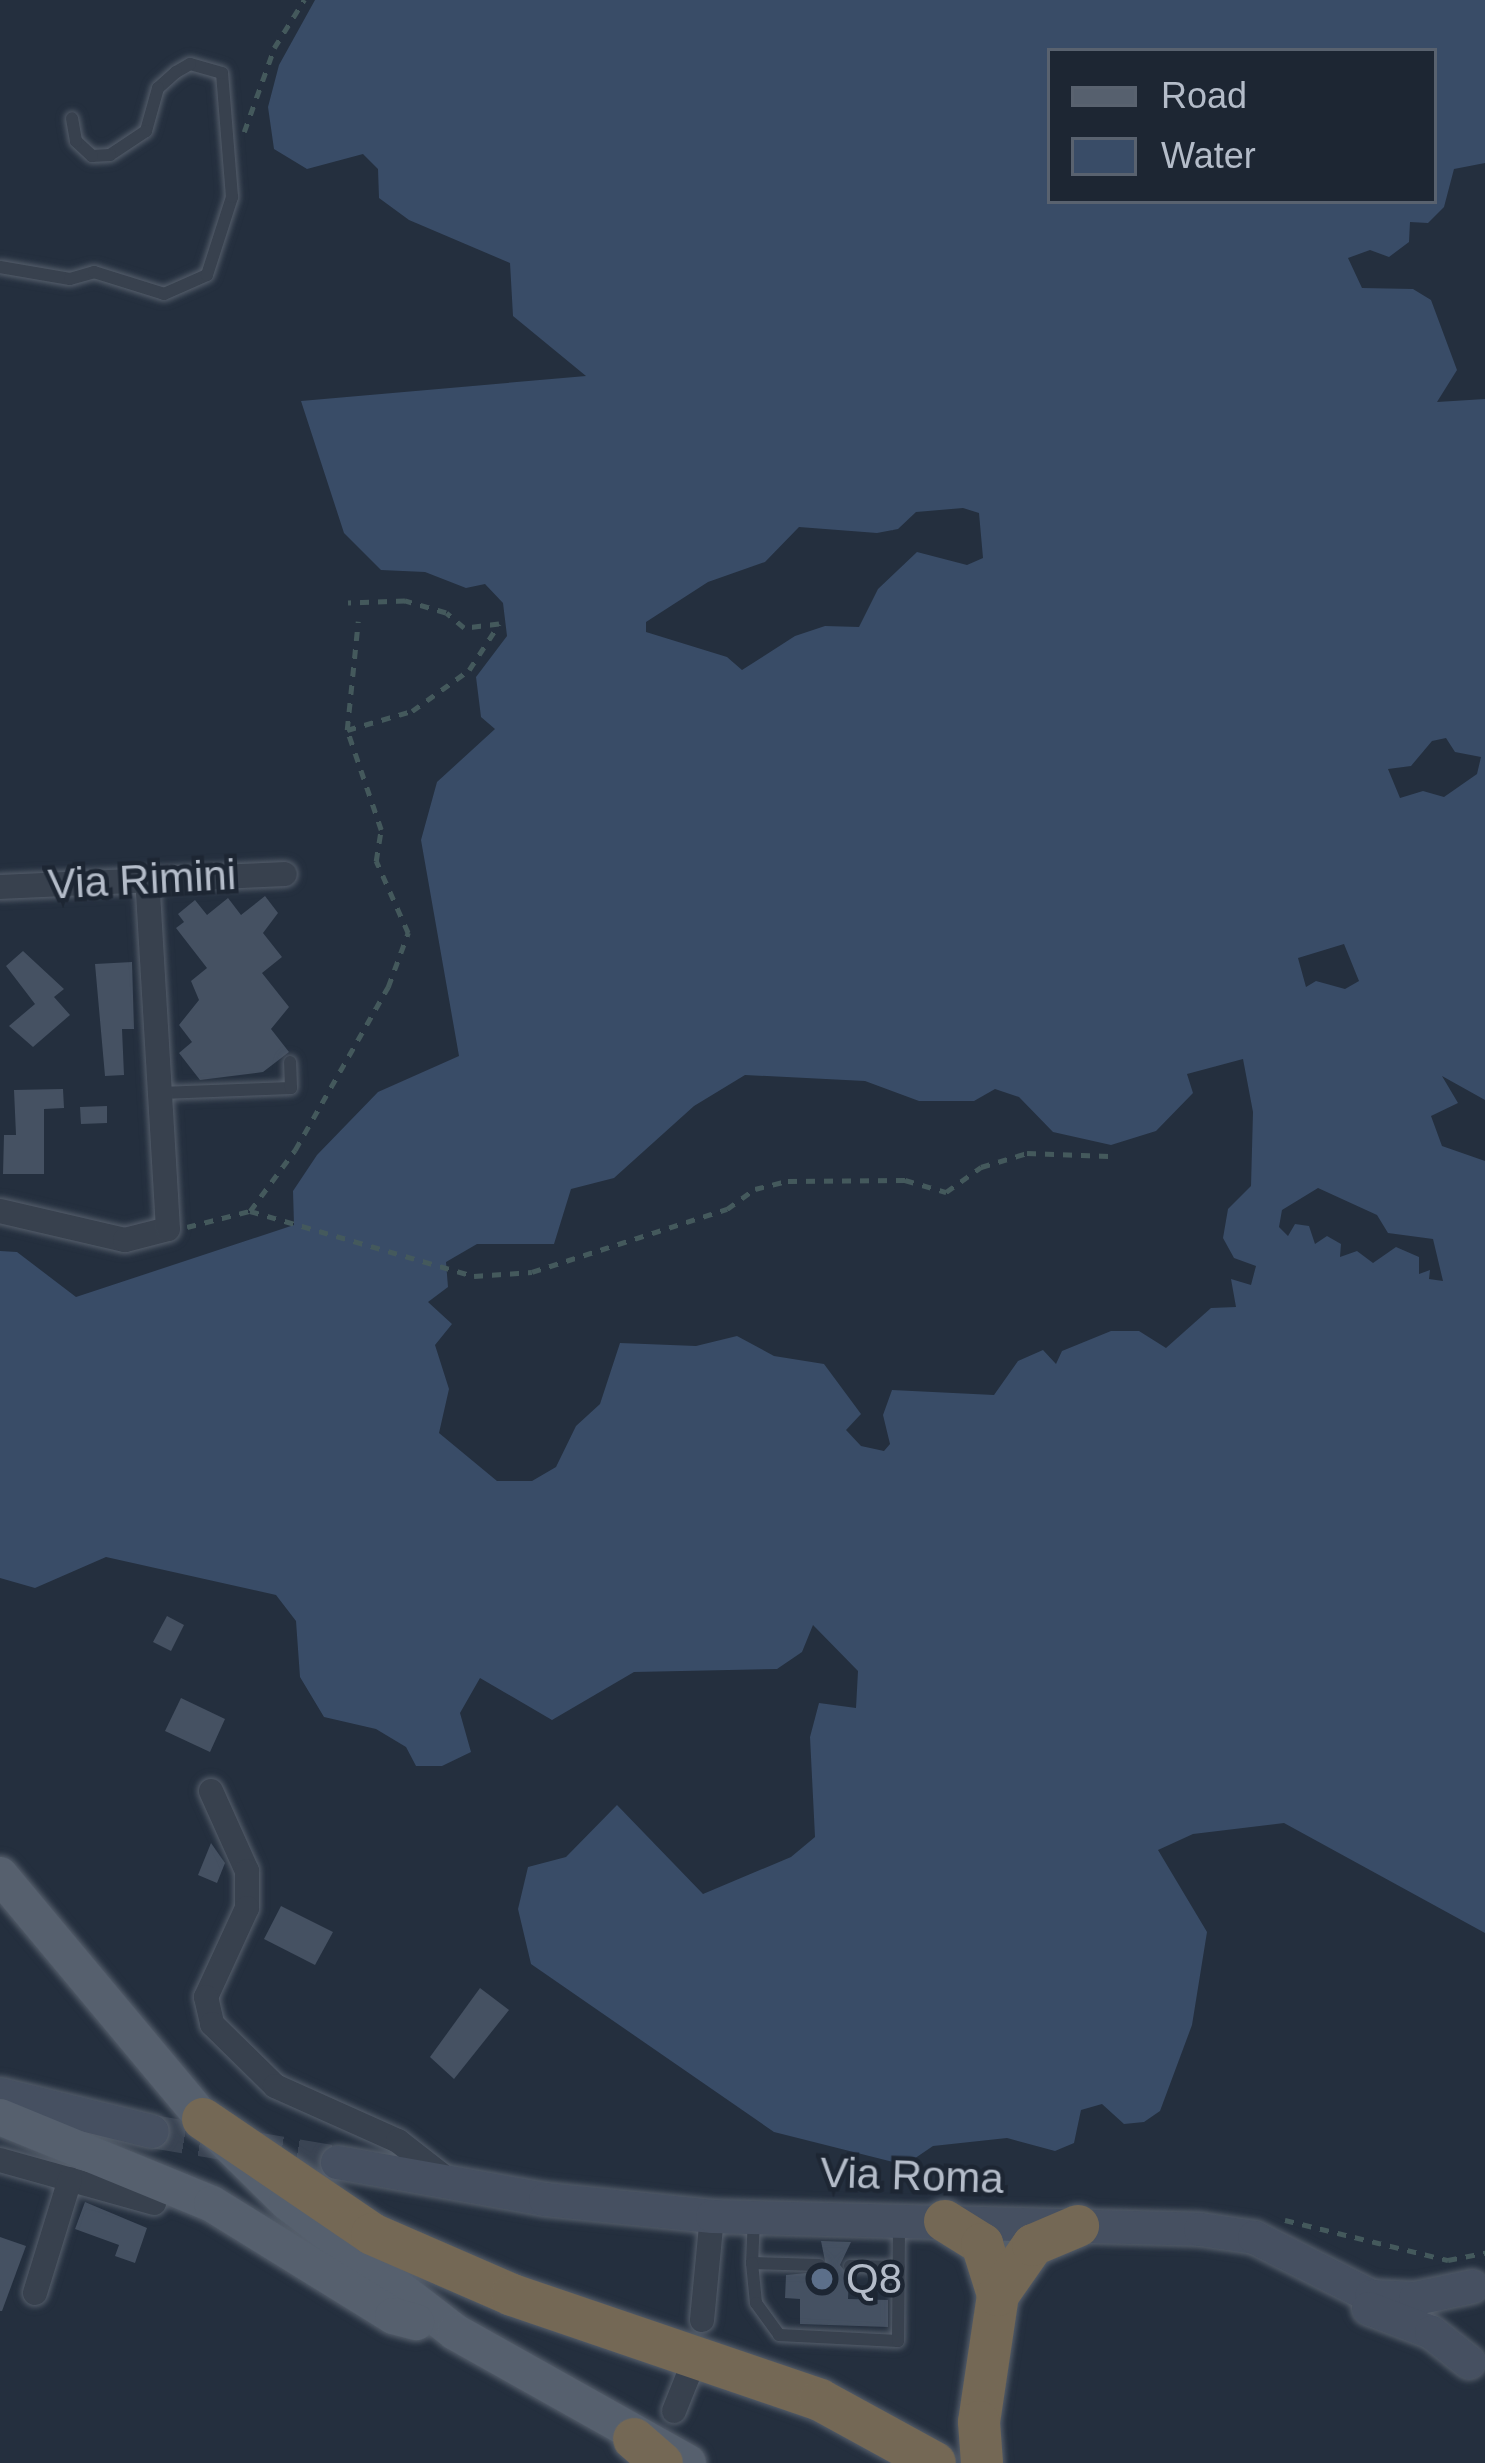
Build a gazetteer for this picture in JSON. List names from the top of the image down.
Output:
{
  "streets": {
    "main road": ["Via Roma"],
    "street": ["Via Rimini"]
  },
  "places": ["Q8"],
  "legend": ["Road", "Water"]
}
